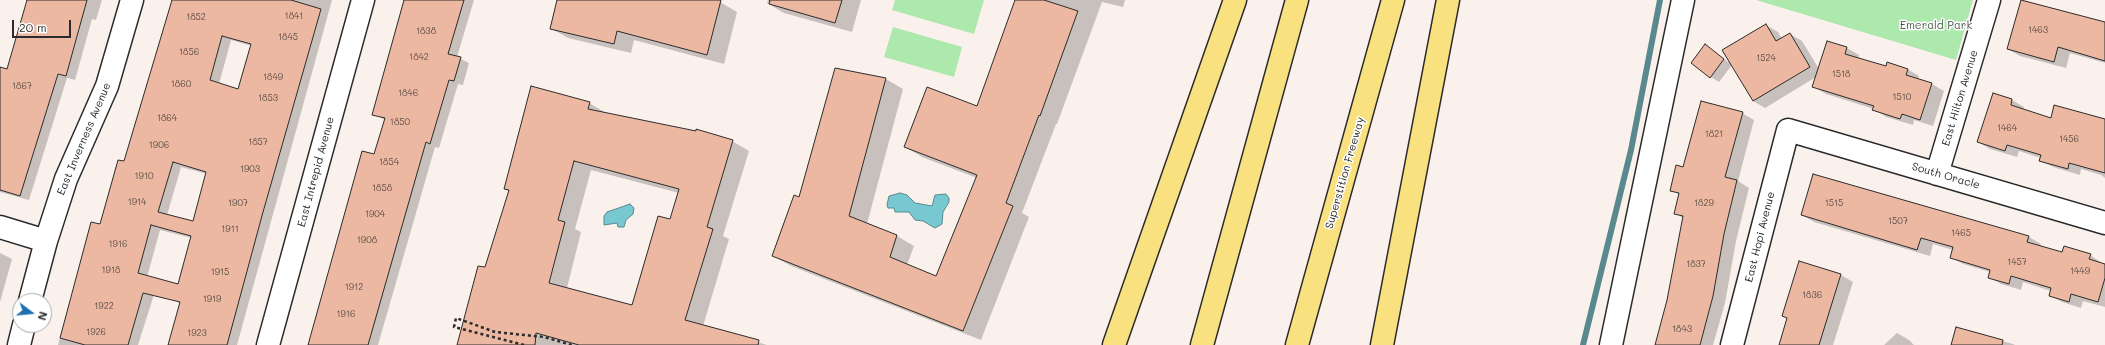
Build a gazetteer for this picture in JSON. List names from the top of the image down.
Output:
{
  "streets": {
    "highway": ["Superstition Freeway"],
    "street": [
      "East Hilton Avenue",
      "East Inverness Avenue",
      "East Intrepid Avenue",
      "South Oracle",
      "East Hopi Avenue"
    ]
  },
  "crossings": [
    ["East Hilton Avenue", "South Oracle"],
    ["South Oracle", "East Hopi Avenue"]
  ],
  "parks": ["Emerald Park"],
  "house_numbers": [
    "1841",
    "1852",
    "1463",
    "1838",
    "1845",
    "1856",
    "1842",
    "1524",
    "1518",
    "1849",
    "1860",
    "1867",
    "1846",
    "1510",
    "1853",
    "1864",
    "1850",
    "1464",
    "1821",
    "1456",
    "1857",
    "1906",
    "1854",
    "1903",
    "1910",
    "1858",
    "1914",
    "1907",
    "1829",
    "1515",
    "1904",
    "1507",
    "1911",
    "1465",
    "1908",
    "1916",
    "1457",
    "1837",
    "1918",
    "1449",
    "1915",
    "1912",
    "1836",
    "1919",
    "1922",
    "1916",
    "1843",
    "1926",
    "1923"
  ],
  "scale_bar": "20 m",
  "north": "right"
}
